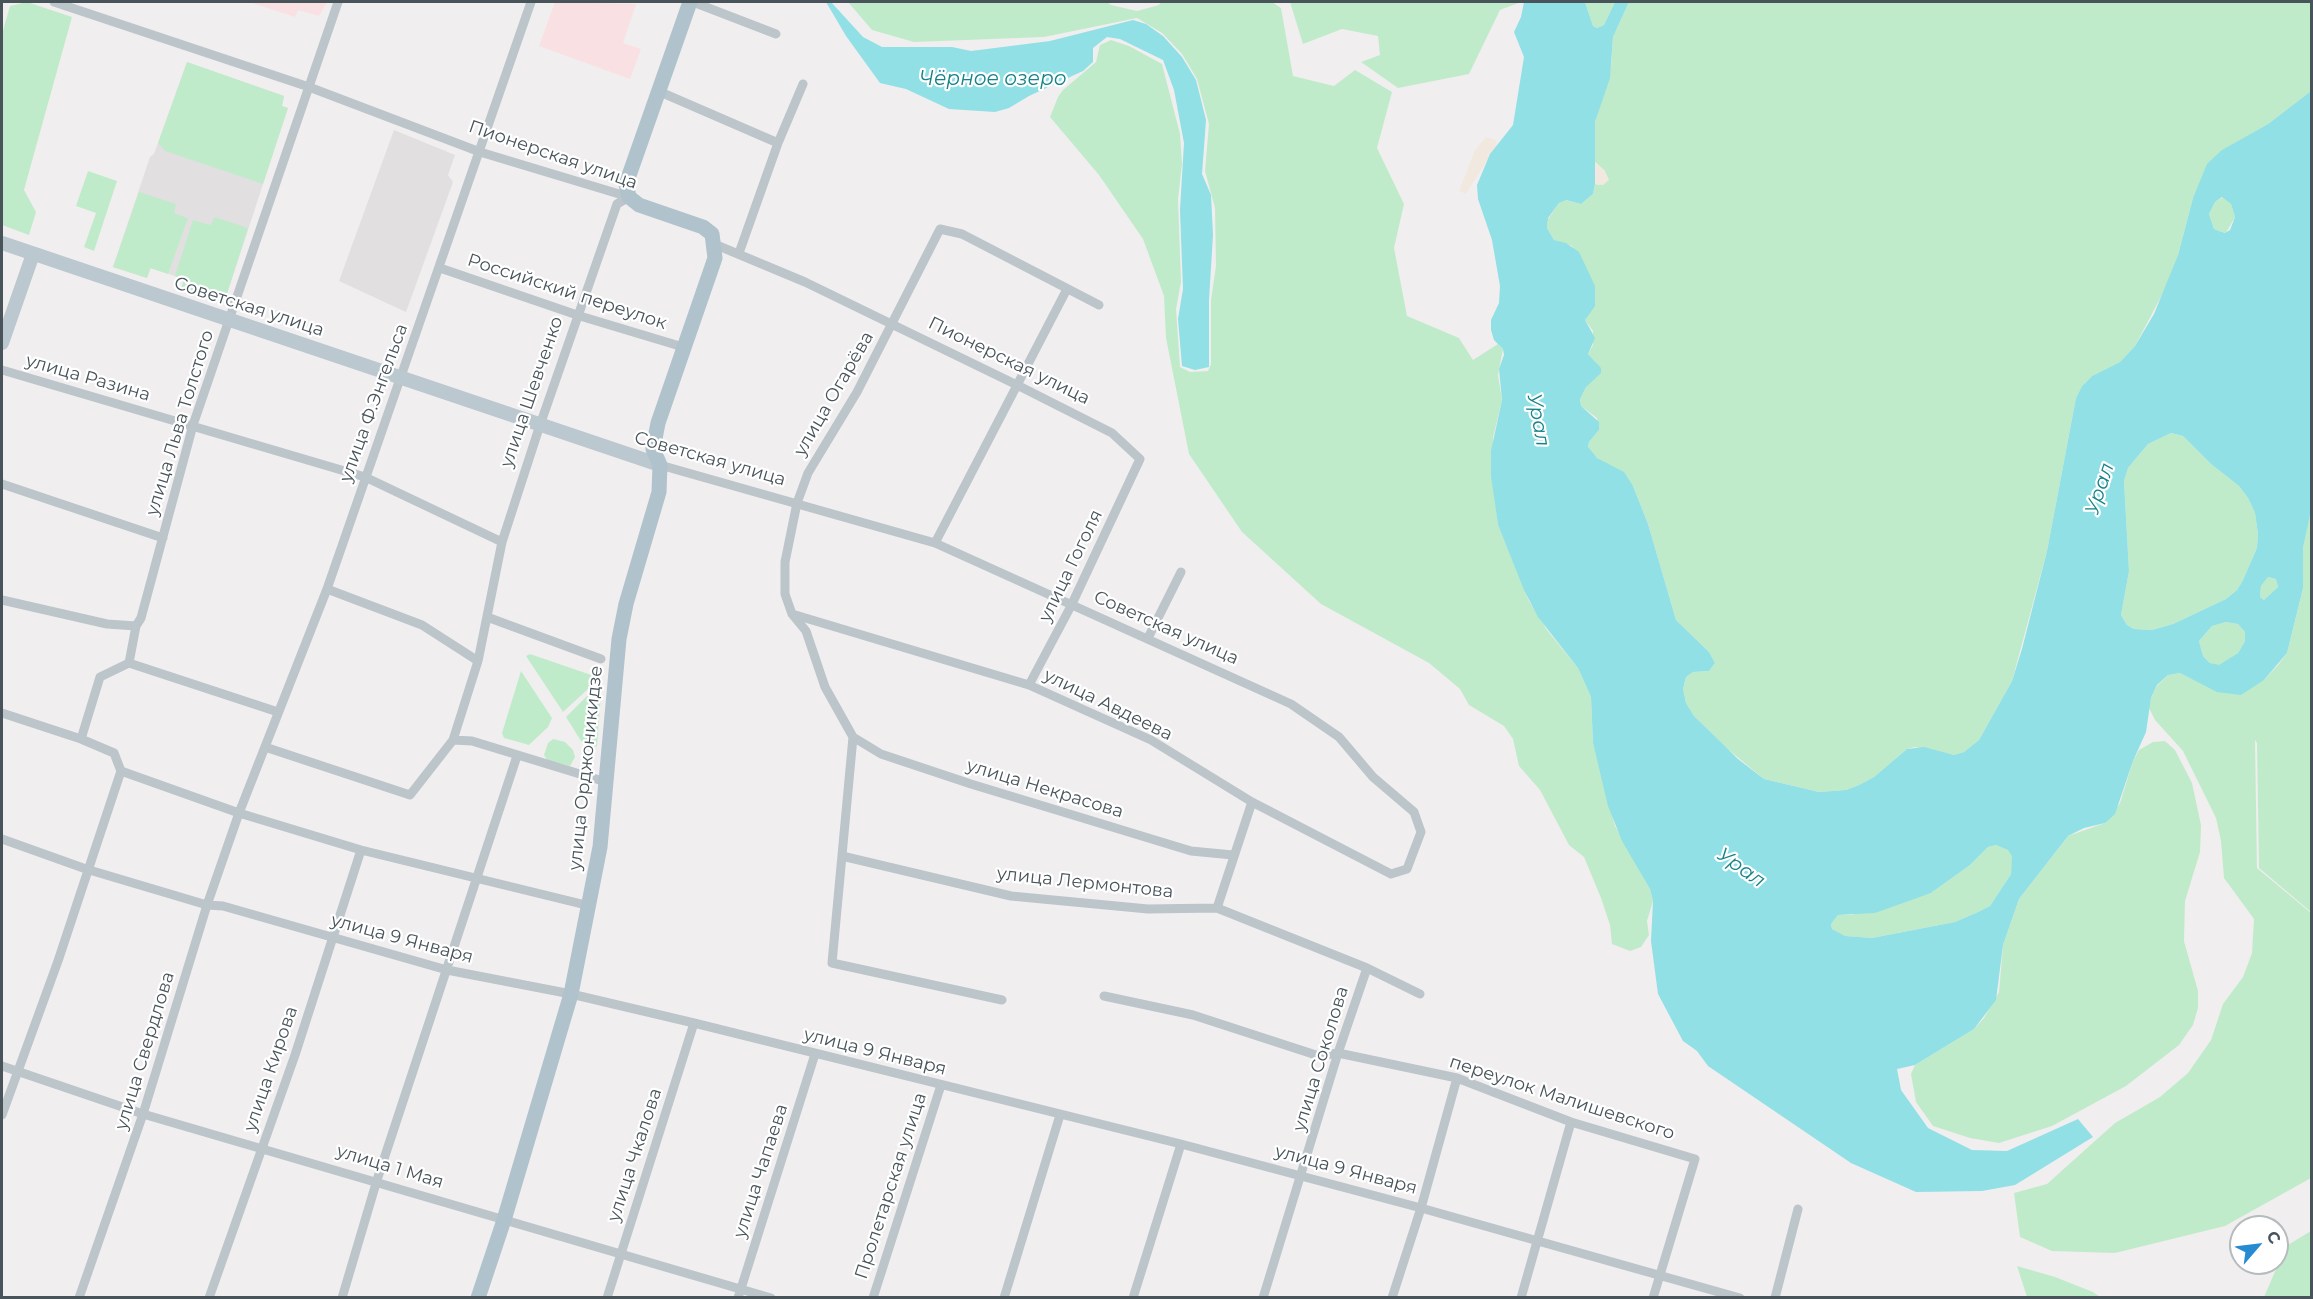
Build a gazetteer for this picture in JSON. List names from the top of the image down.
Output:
{
  "streets": {
    "main road": ["Пионерская улица", "улица Орджоникидзе"],
    "street": [
      "Российский переулок",
      "Советская улица",
      "улица Разина",
      "улица Шевченко",
      "улица Огарёва",
      "улица Ф.Энгельса",
      "улица Льва Толстого",
      "улица Гоголя",
      "улица Авдеева",
      "улица Некрасова",
      "улица Лермонтова",
      "улица 9 Января",
      "улица Свердлова",
      "улица Соколова",
      "улица Кирова",
      "переулок Малишевского",
      "улица Чкалова",
      "улица 1 Мая",
      "улица Чапаева",
      "Пролетарская улица"
    ]
  },
  "crossings": [
    ["Пионерская улица", "улица Шевченко"],
    ["Пионерская улица", "улица Огарёва"],
    ["Пионерская улица", "улица Ф.Энгельса"],
    ["Пионерская улица", "улица Льва Толстого"],
    ["Пионерская улица", "улица Гоголя"],
    ["Пионерская улица", "улица Орджоникидзе"],
    ["Российский переулок", "улица Шевченко"],
    ["Российский переулок", "улица Ф.Энгельса"],
    ["Российский переулок", "улица Орджоникидзе"],
    ["Советская улица", "улица Шевченко"],
    ["Советская улица", "улица Огарёва"],
    ["Советская улица", "улица Ф.Энгельса"],
    ["Советская улица", "улица Льва Толстого"],
    ["Советская улица", "улица Гоголя"],
    ["Советская улица", "улица Авдеева"],
    ["Советская улица", "улица Орджоникидзе"],
    ["улица Разина", "улица Шевченко"],
    ["улица Разина", "улица Ф.Энгельса"],
    ["улица Разина", "улица Льва Толстого"],
    ["улица Шевченко", "улица Ф.Энгельса"],
    ["улица Огарёва", "улица Авдеева"],
    ["улица Огарёва", "улица Некрасова"],
    ["улица Ф.Энгельса", "улица Свердлова"],
    ["улица Гоголя", "улица Авдеева"],
    ["улица Орджоникидзе", "улица 9 Января"],
    ["улица Орджоникидзе", "улица 1 Мая"],
    ["улица Лермонтова", "улица Соколова"],
    ["улица 9 Января", "улица Свердлова"],
    ["улица 9 Января", "улица Соколова"],
    ["улица 9 Января", "улица Кирова"],
    ["улица 9 Января", "переулок Малишевского"],
    ["улица 9 Января", "улица Чкалова"],
    ["улица 9 Января", "улица Чапаева"],
    ["улица 9 Января", "Пролетарская улица"],
    ["улица Свердлова", "улица 1 Мая"],
    ["улица Соколова", "переулок Малишевского"],
    ["улица Кирова", "улица 1 Мая"],
    ["улица Чкалова", "улица 1 Мая"],
    ["улица 1 Мая", "улица Чапаева"]
  ],
  "water": ["Чёрное озеро", "Урал"],
  "north": "top right"
}
